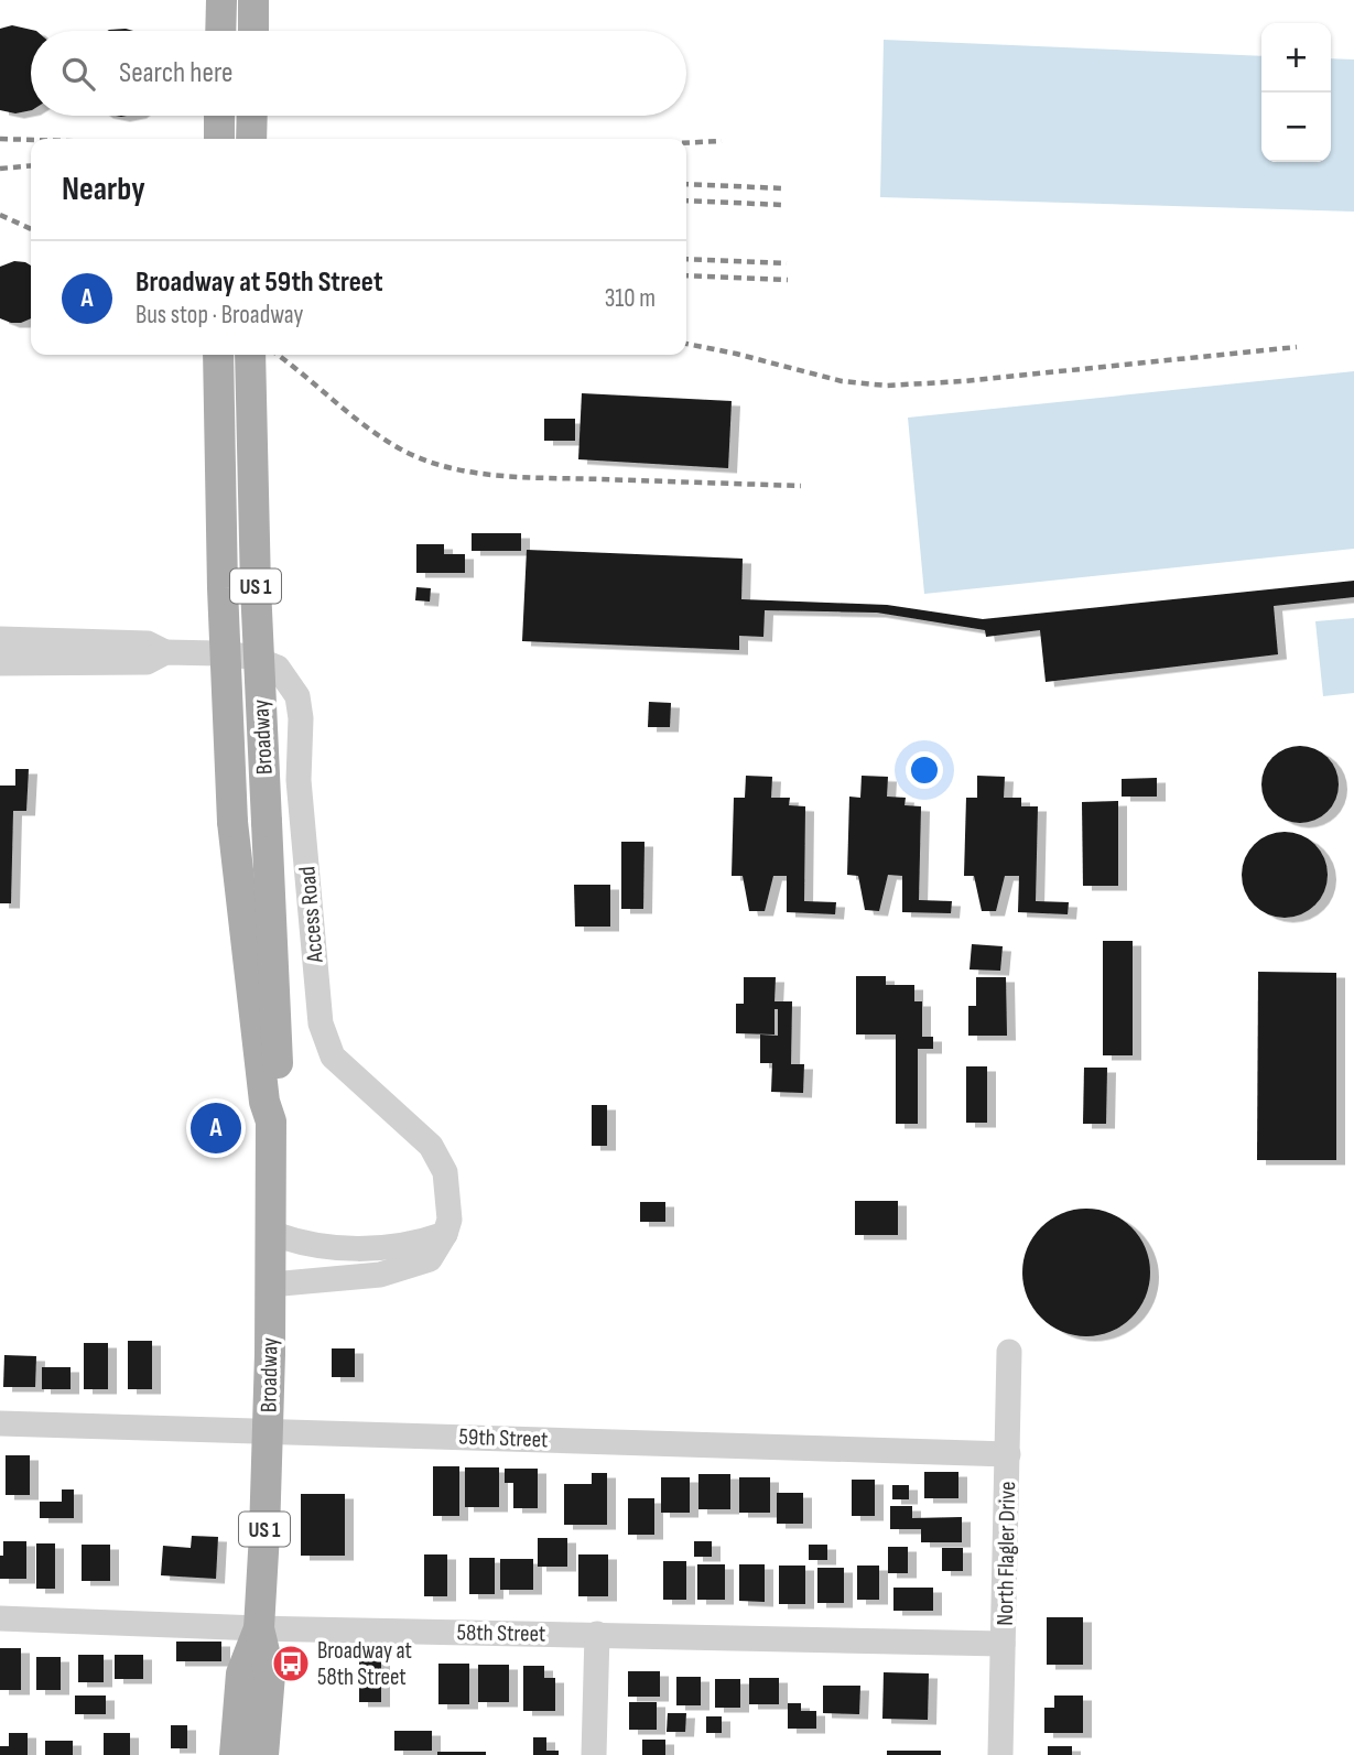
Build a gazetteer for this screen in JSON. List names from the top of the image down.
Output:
{
  "streets": {
    "main road": ["US 1", "Broadway"],
    "street": [
      "Access Road",
      "59th Street",
      "North Flagler Drive",
      "58th Street"
    ]
  },
  "crossings": [
    ["Broadway", "59th Street"],
    ["Broadway", "58th Street"],
    ["59th Street", "North Flagler Drive"],
    ["North Flagler Drive", "58th Street"]
  ],
  "places": {
    "bus stop": ["Broadway at 58th Street"]
  },
  "page": {
    "map_buttons": ["+", "−"],
    "search": "Search here",
    "heading": "Nearby",
    "list": [
      {
        "mark": "A",
        "name": "Broadway at 59th Street",
        "note": "Bus stop · Broadway",
        "value": "310 m"
      }
    ],
    "pins": "A"
  }
}
